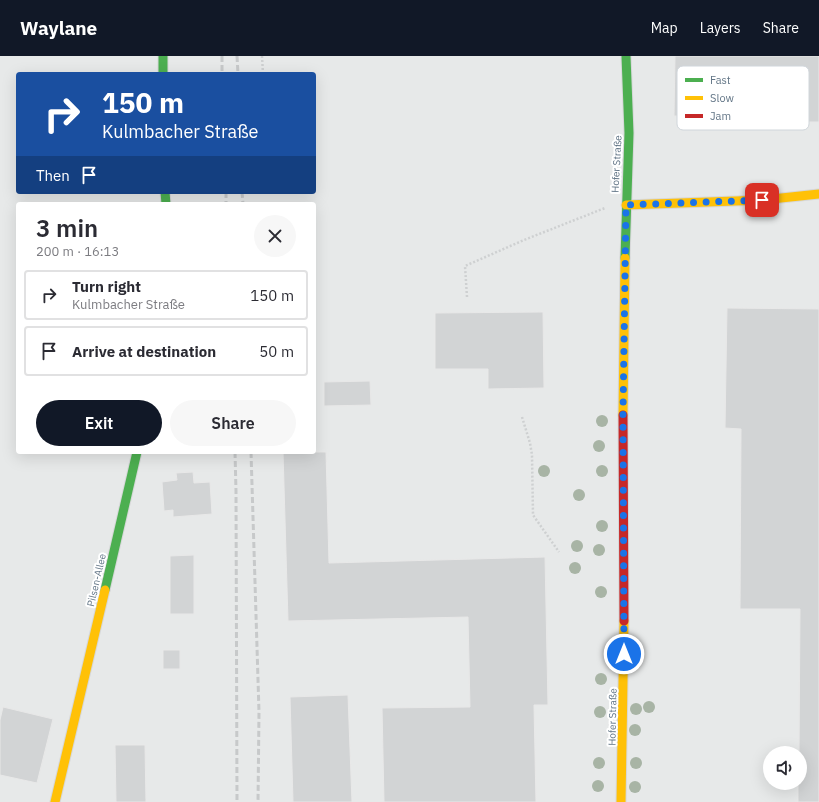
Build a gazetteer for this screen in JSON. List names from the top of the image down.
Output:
{
  "streets": {
    "street": ["Hofer Straße", "Pilsen-Allee"]
  },
  "legend": ["Fast", "Slow", "Jam"],
  "page": {
    "header": "Waylane",
    "nav": ["Map", "Layers", "Share"],
    "turn": ["150 m", "Kulmbacher Straße"],
    "then": "Then",
    "heading": ["3 min", "200 m · 16:13"],
    "list": [
      {
        "name": "Turn right",
        "note": "Kulmbacher Straße",
        "value": "150 m"
      },
      {
        "name": "Arrive at destination",
        "value": "50 m"
      }
    ],
    "buttons": ["Exit", "Share"]
  }
}
